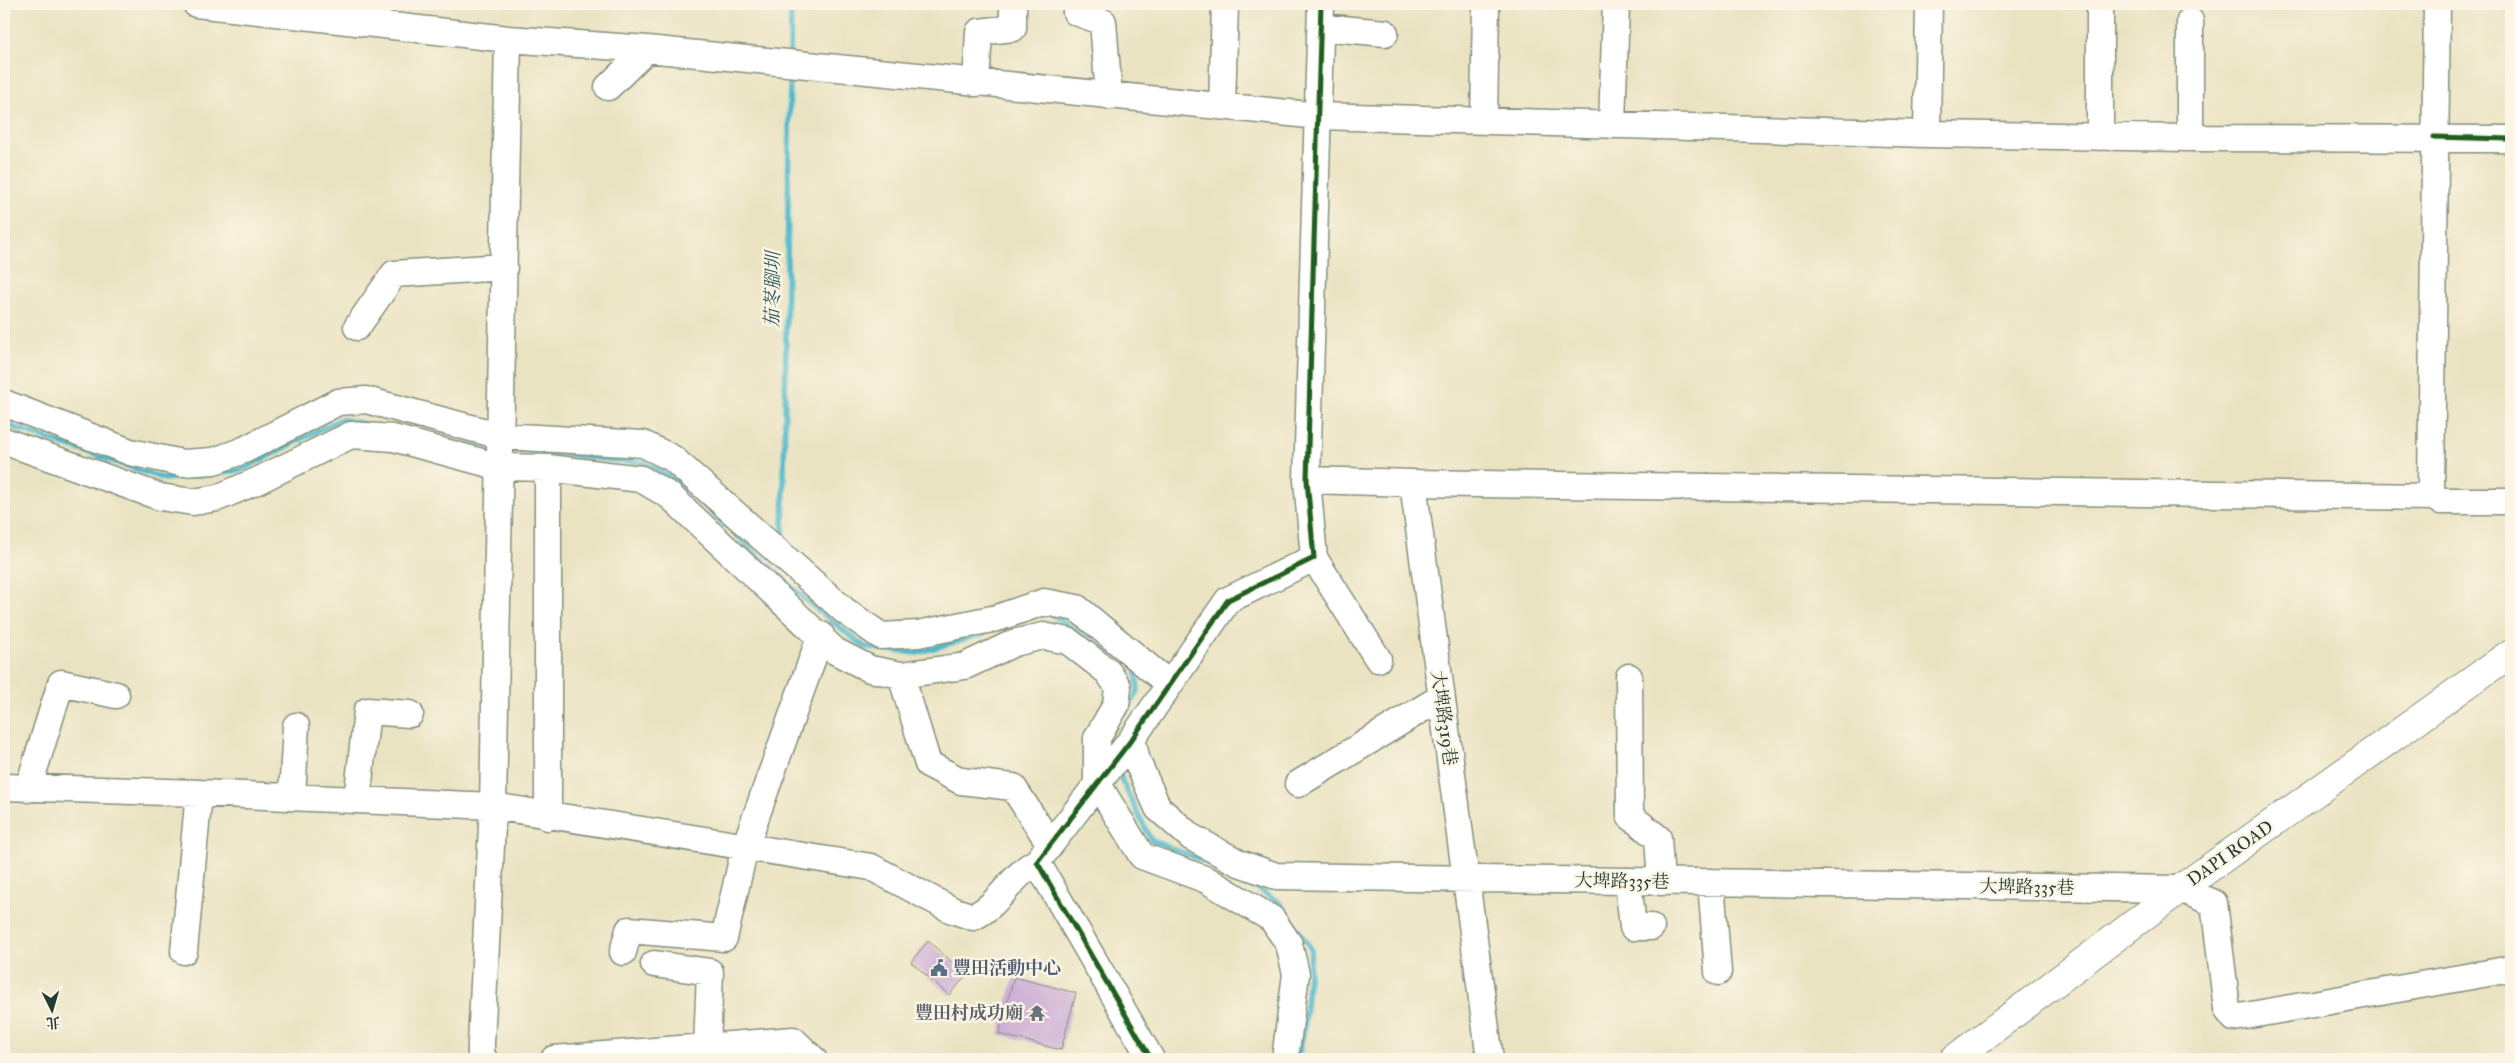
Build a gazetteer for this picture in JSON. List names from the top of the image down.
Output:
{
  "streets": {
    "main road": ["DAPI ROAD"],
    "street": ["大埤路319巷", "大埤路335巷"]
  },
  "crossings": [
    ["大埤路319巷", "大埤路335巷"],
    ["DAPI ROAD", "大埤路335巷"]
  ],
  "water": ["茄苳腳圳"],
  "places": {
    "public building": ["豐田活動中心"],
    "temple": ["豐田村成功廟"]
  },
  "north": "bottom"
}
